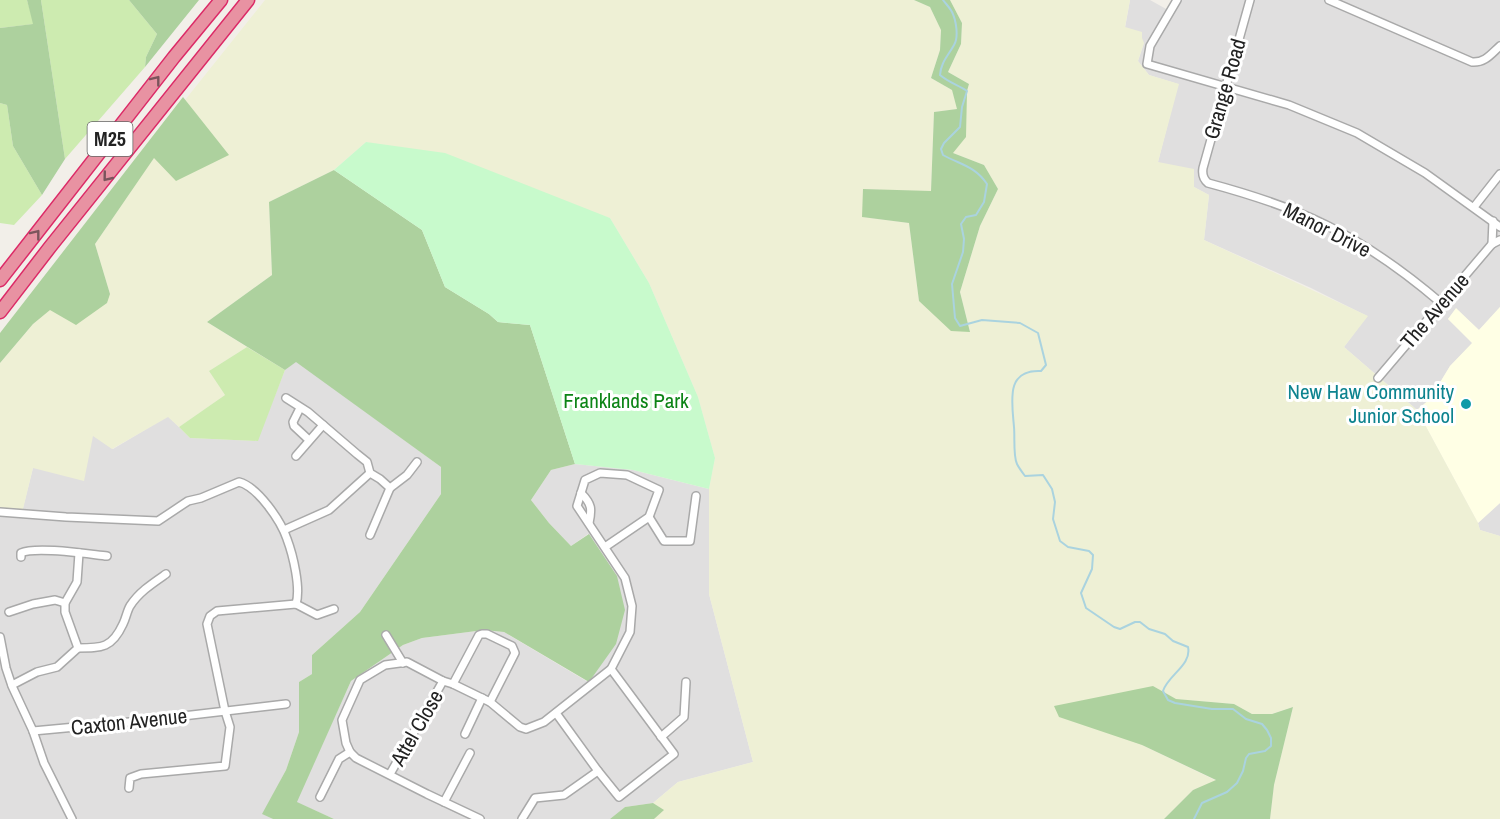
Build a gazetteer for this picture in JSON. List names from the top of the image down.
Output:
{
  "streets": {
    "highway": ["M25"],
    "street": [
      "Grange Road",
      "Manor Drive",
      "The Avenue",
      "Caxton Avenue",
      "Attel Close"
    ]
  },
  "crossings": [
    ["Grange Road", "Manor Drive"],
    ["Manor Drive", "The Avenue"]
  ],
  "parks": ["Franklands Park"],
  "places": ["New Haw Community Junior School"]
}
